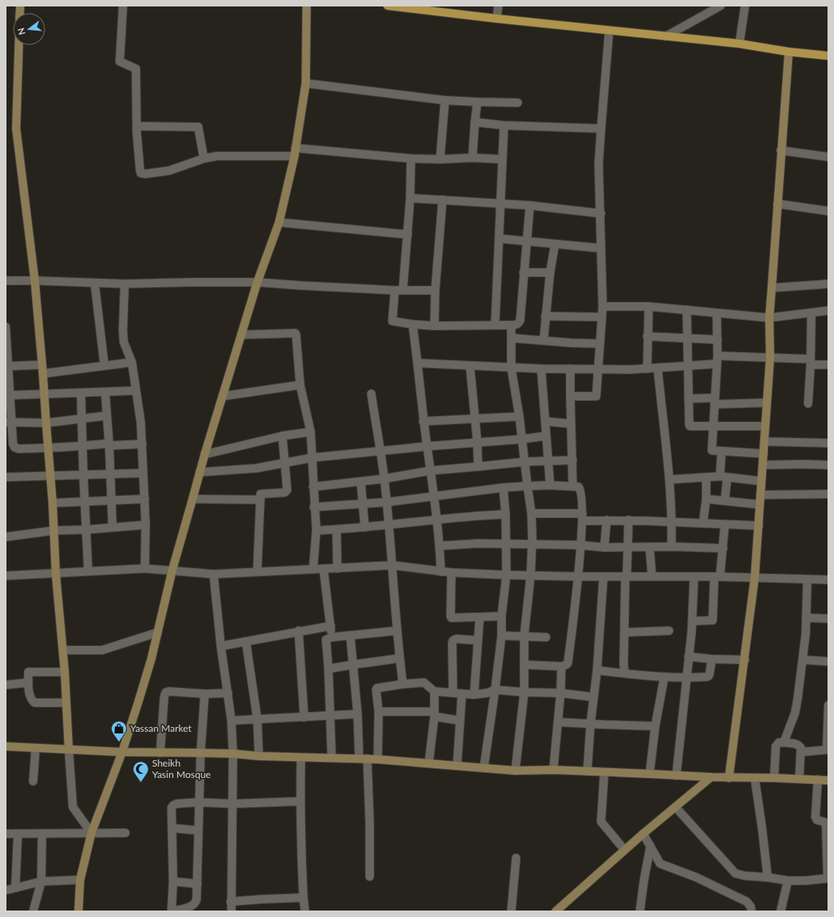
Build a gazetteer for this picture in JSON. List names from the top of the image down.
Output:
{
  "places": {
    "shop": ["Yassan Market"],
    "mosque": ["Sheikh Yasin Mosque"]
  },
  "north": "left"
}
